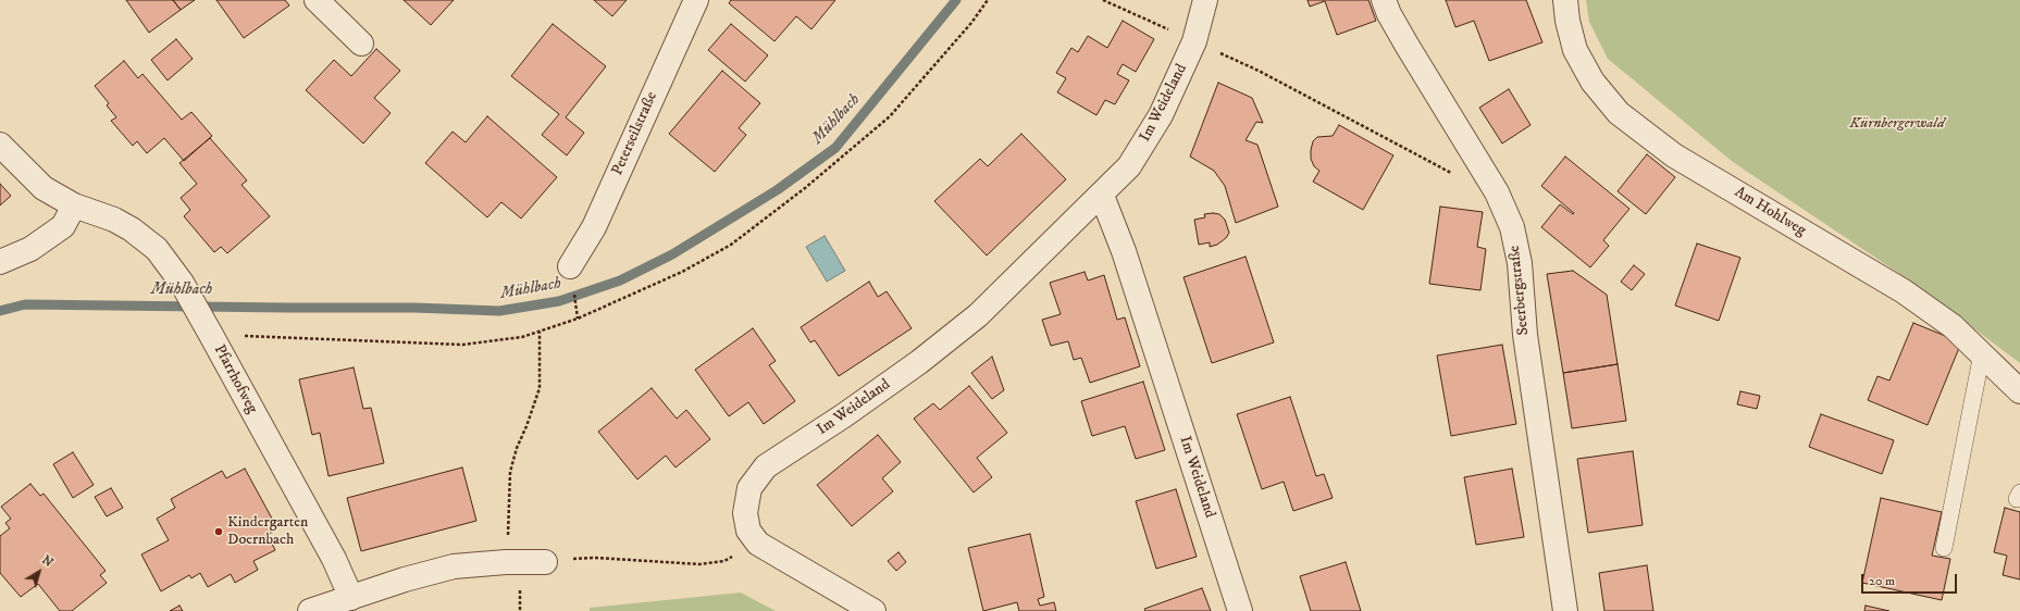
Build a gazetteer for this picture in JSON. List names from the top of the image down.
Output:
{
  "streets": {
    "street": [
      "Im Weideland",
      "Peterseilstraße",
      "Am Hohlweg",
      "Seerbergstraße",
      "Pfarrhofweg"
    ]
  },
  "water": ["Mühlbach"],
  "parks": ["Kürnbergerwald"],
  "places": ["Kindergarten Doernbach"],
  "scale_bar": "20 m",
  "north": "top right"
}
